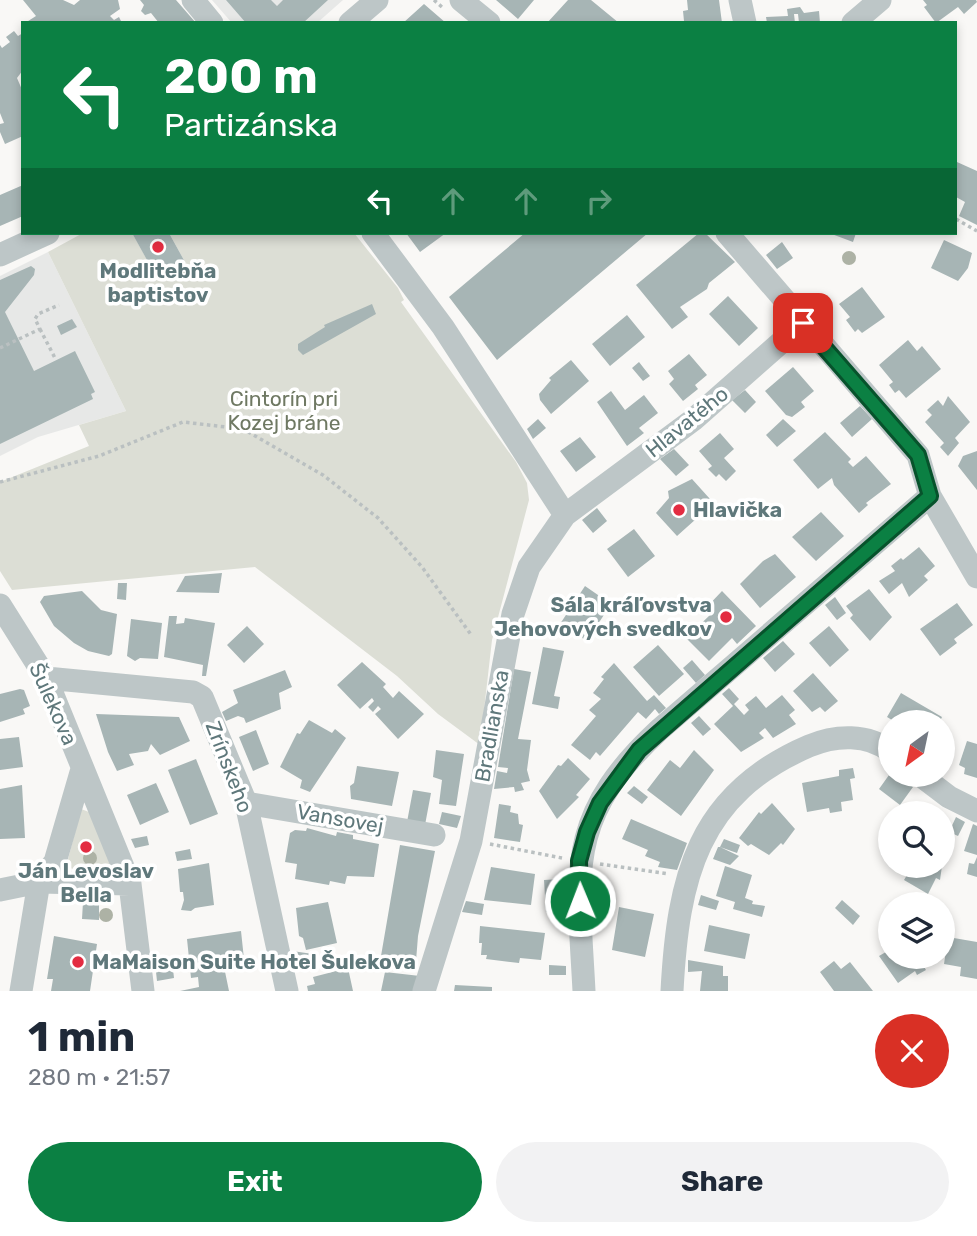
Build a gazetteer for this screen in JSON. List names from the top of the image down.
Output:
{
  "streets": {
    "street": [
      "Hlavatého",
      "Šulekova",
      "Bradlianska",
      "Zrínskeho",
      "Vansovej"
    ]
  },
  "crossings": [
    ["Hlavatého", "Bradlianska"],
    ["Šulekova", "Zrínskeho"],
    ["Zrínskeho", "Vansovej"]
  ],
  "parks": ["Cintorín pri Kozej bráne"],
  "places": [
    "Modlitebňa baptistov",
    "Hlavička",
    "Sála kráľovstva Jehovových svedkov",
    "Ján Levoslav Bella",
    "MaMaison Suite Hotel Šulekova"
  ],
  "north": "bottom left",
  "page": {
    "turn": ["200 m", "Partizánska"],
    "heading": ["1 min", "280 m · 21:57"],
    "buttons": ["Exit", "Share"]
  }
}
